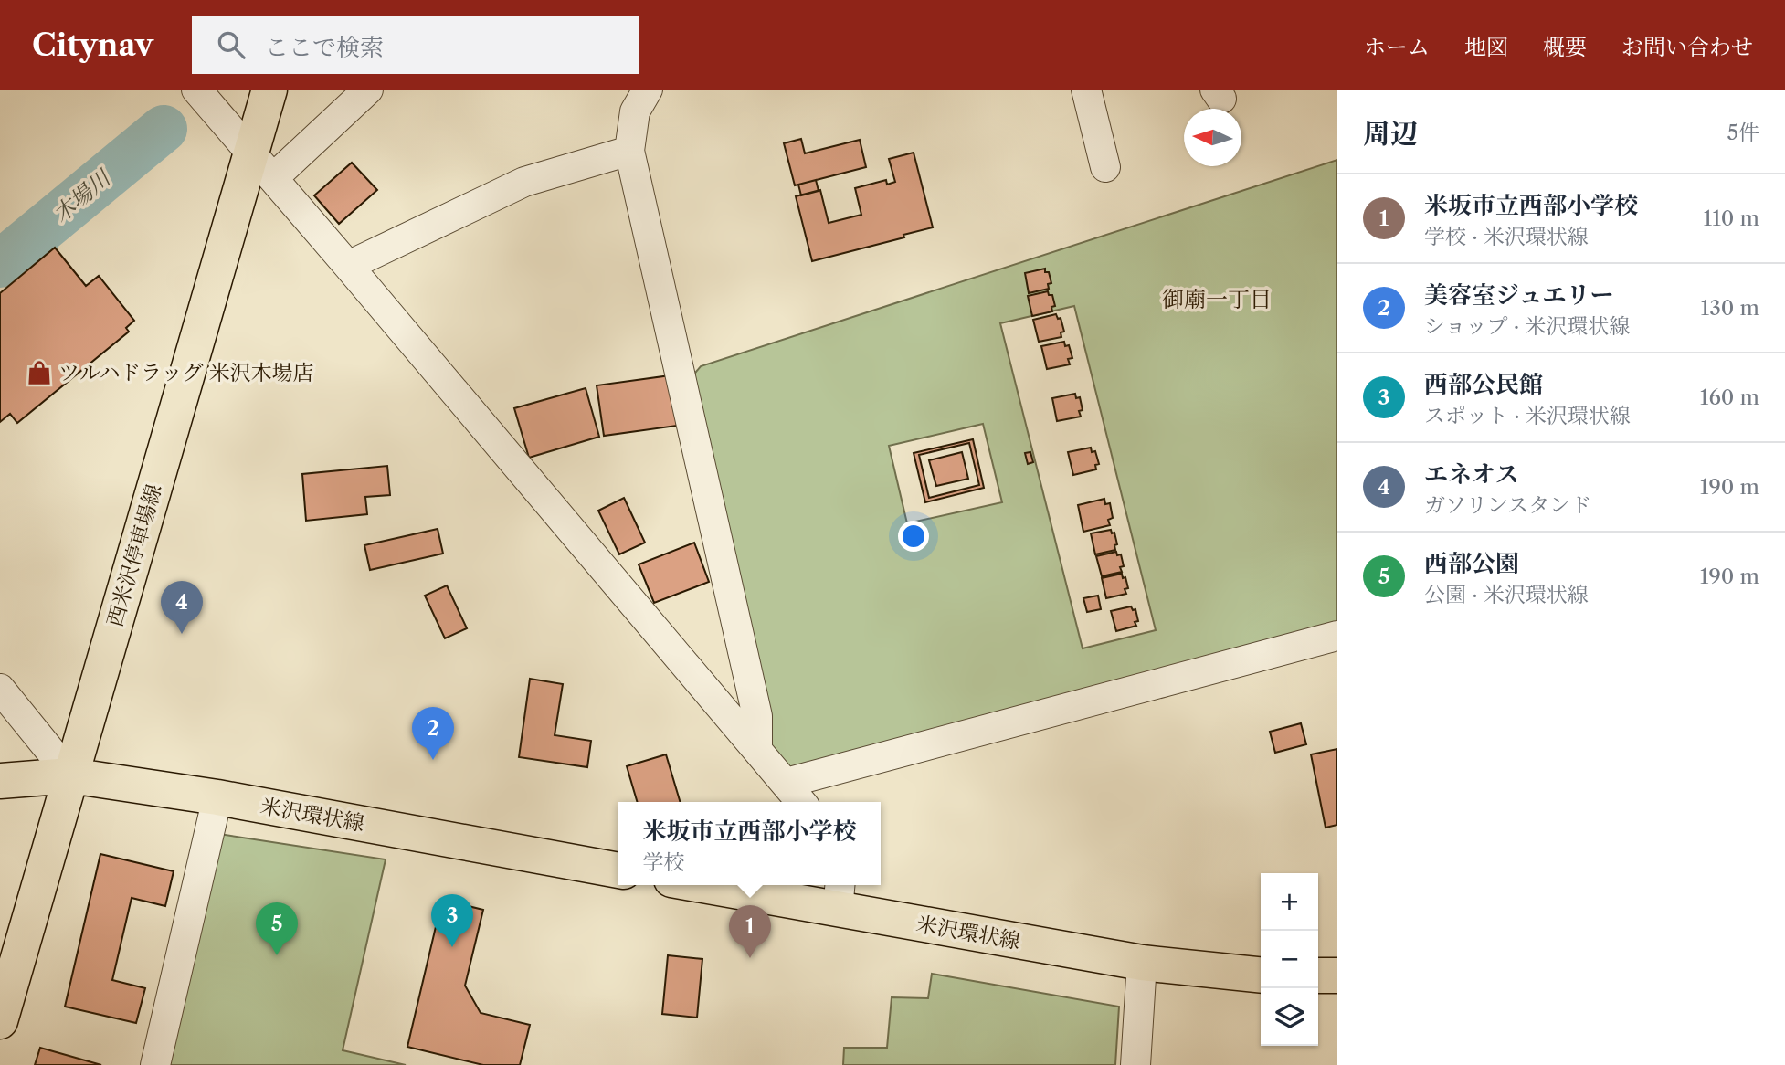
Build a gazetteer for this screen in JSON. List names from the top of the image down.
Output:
{
  "streets": {
    "main road": ["西米沢停車場線", "米沢環状線"]
  },
  "crossings": [
    ["西米沢停車場線", "米沢環状線"]
  ],
  "districts": ["御廟一丁目"],
  "water": ["木場川"],
  "places": {
    "shop": ["ツルハドラッグ 米沢木場店"]
  },
  "north": "left",
  "page": {
    "header": "Citynav",
    "search": "ここで検索",
    "nav": [
      "ホーム",
      "地図",
      "概要",
      "お問い合わせ"
    ],
    "heading": ["周辺", "5件"],
    "list": [
      {
        "mark": "1",
        "name": "米坂市立西部小学校",
        "note": "学校 · 米沢環状線",
        "value": "110 m"
      },
      {
        "mark": "2",
        "name": "美容室ジュエリー",
        "note": "ショップ · 米沢環状線",
        "value": "130 m"
      },
      {
        "mark": "3",
        "name": "西部公民館",
        "note": "スポット · 米沢環状線",
        "value": "160 m"
      },
      {
        "mark": "4",
        "name": "エネオス",
        "note": "ガソリンスタンド",
        "value": "190 m"
      },
      {
        "mark": "5",
        "name": "西部公園",
        "note": "公園 · 米沢環状線",
        "value": "190 m"
      }
    ],
    "pins": [
      "4",
      "2",
      "3",
      "5",
      "1"
    ],
    "popup": ["米坂市立西部小学校", "学校"],
    "map_buttons": ["+", "−"]
  }
}
